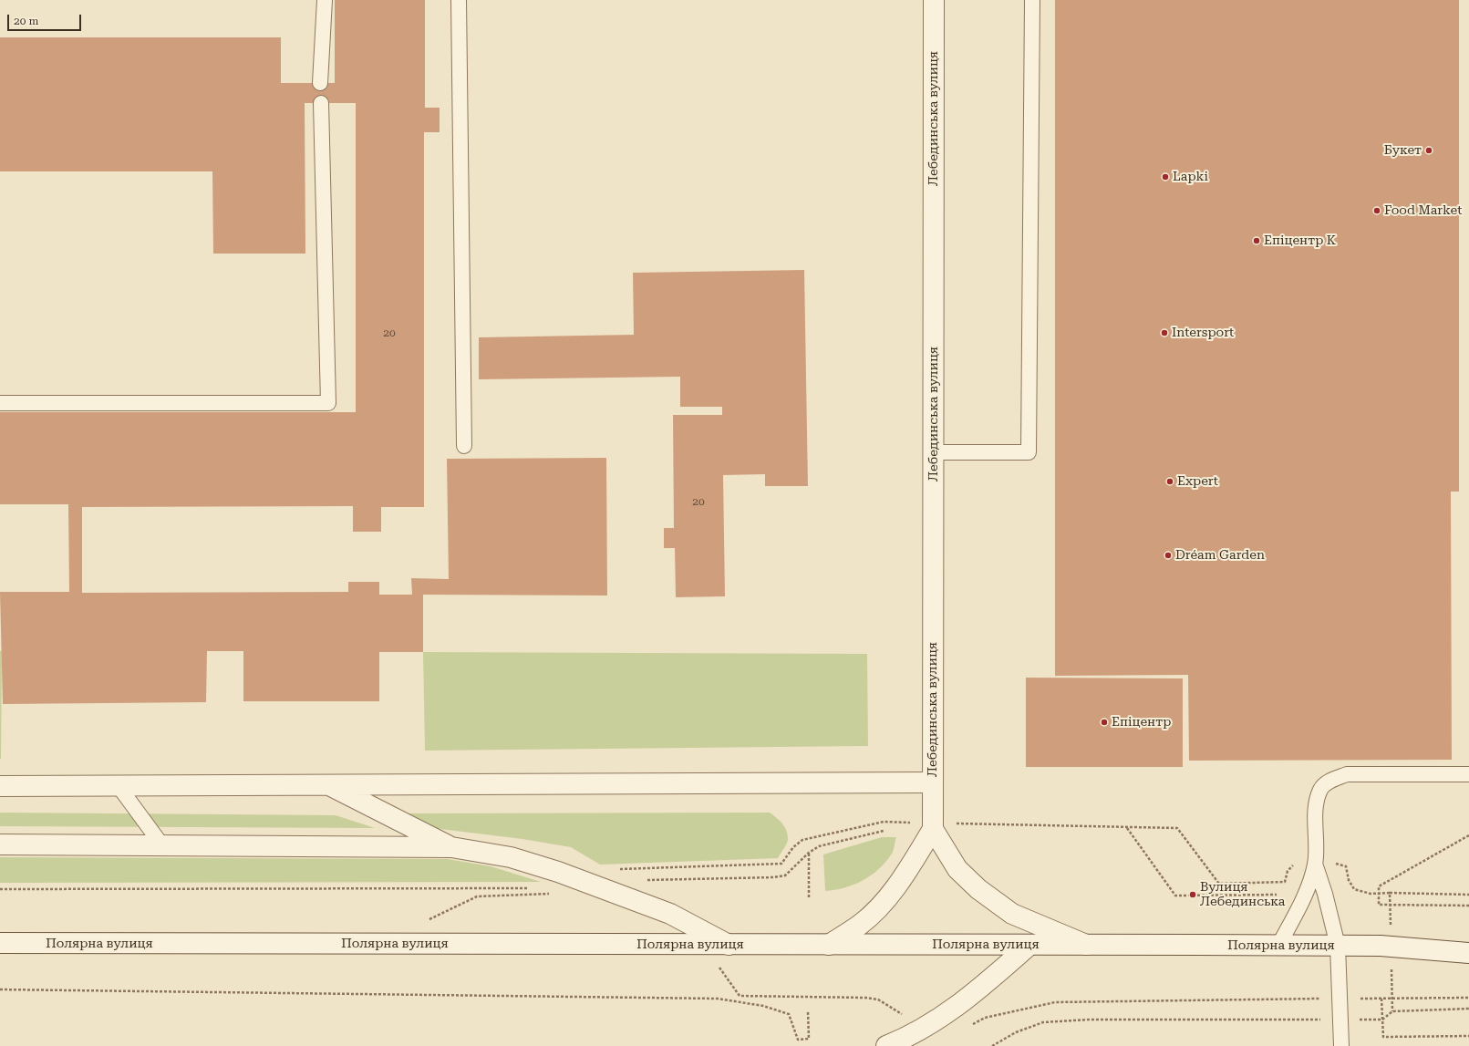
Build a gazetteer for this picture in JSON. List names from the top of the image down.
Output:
{
  "streets": {
    "street": ["Лебединська вулиця", "Полярна вулиця"]
  },
  "places": [
    "Букет",
    "Lapki",
    "Food Market",
    "Епіцентр К",
    "Intersport",
    "Expert",
    "Dréam Garden",
    "Епіцентр",
    "Вулиця Лебединська"
  ],
  "house_numbers": ["20", "20"],
  "scale_bar": "20 m"
}
